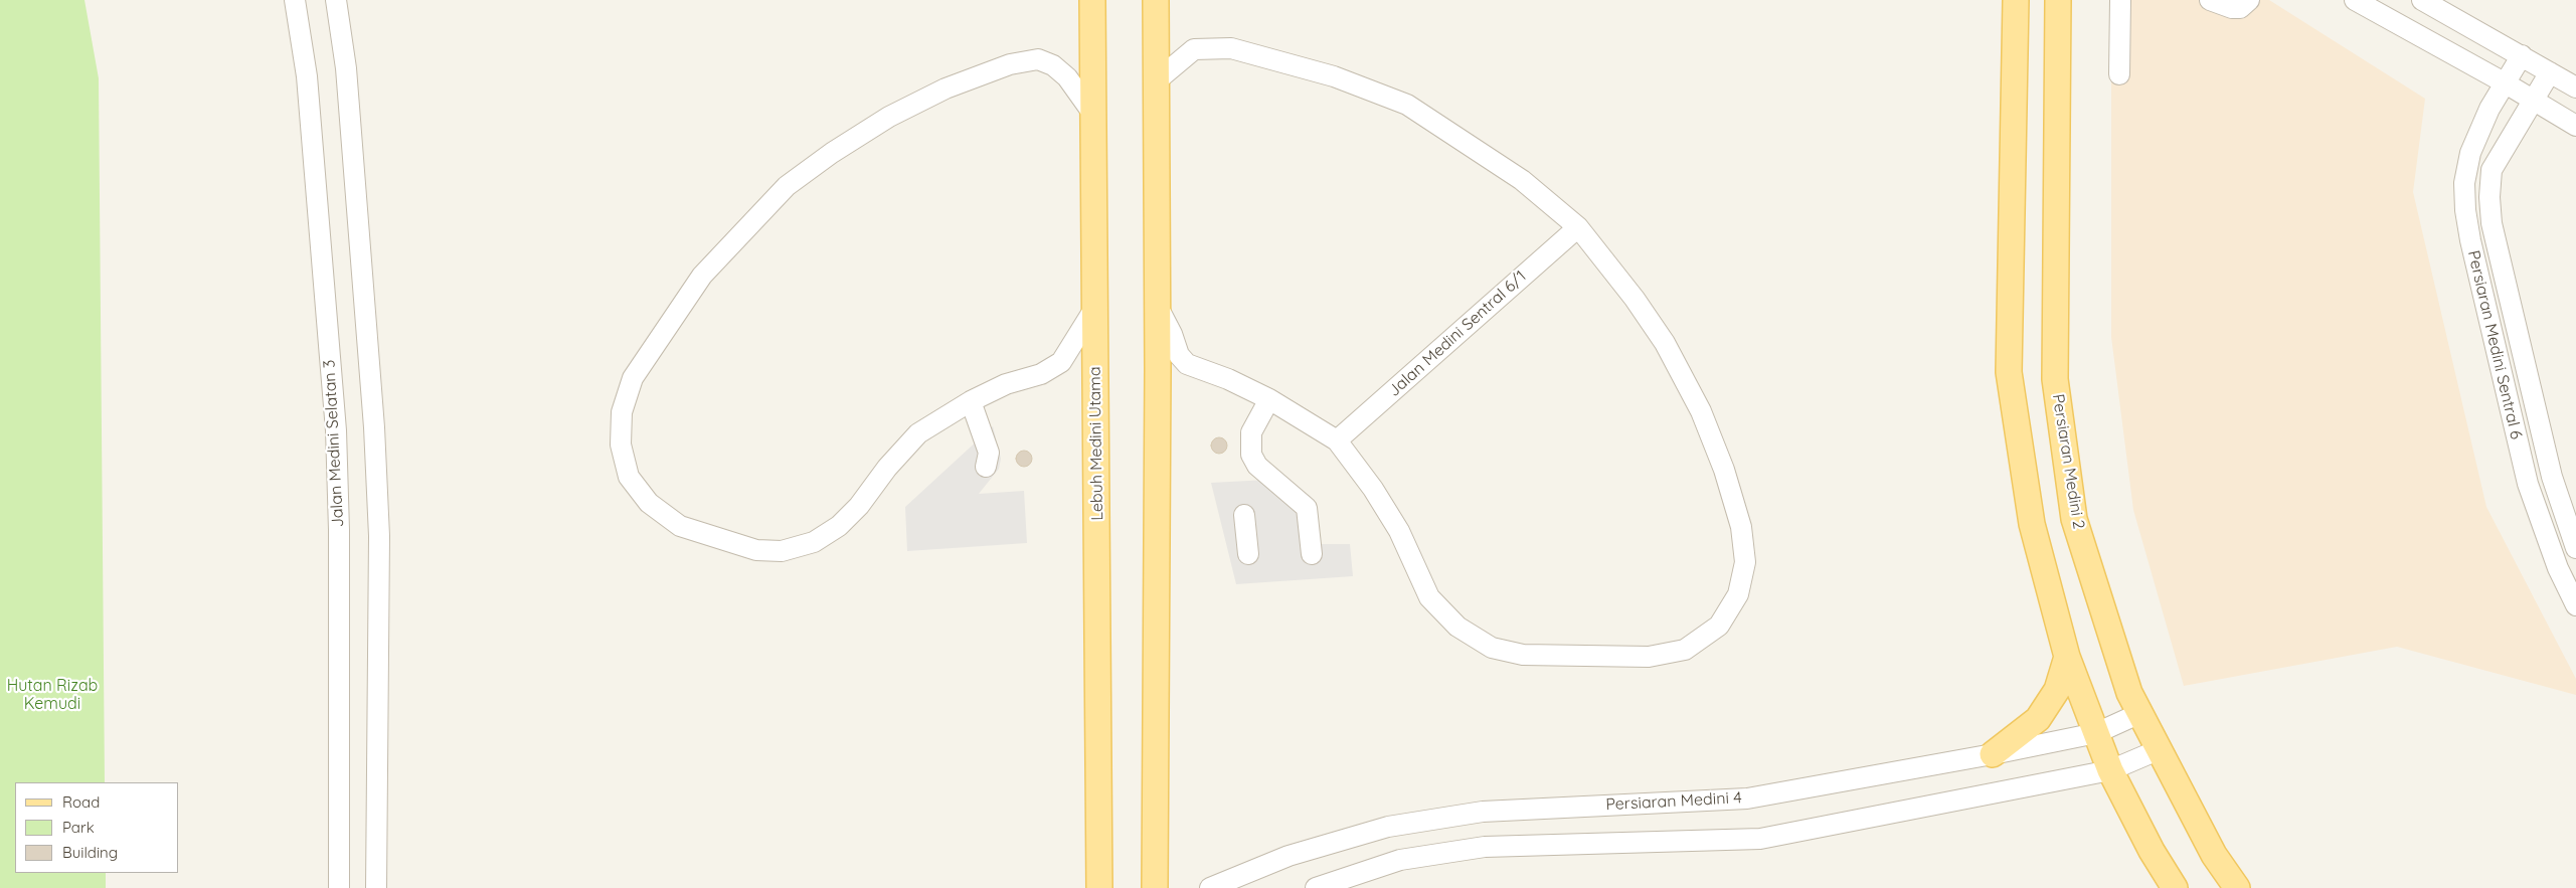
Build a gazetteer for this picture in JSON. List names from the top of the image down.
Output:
{
  "streets": {
    "main road": ["Lebuh Medini Utama", "Persiaran Medini 2"],
    "street": [
      "Jalan Medini Sentral 6/1",
      "Persiaran Medini Sentral 6",
      "Jalan Medini Selatan 3",
      "Persiaran Medini 4"
    ]
  },
  "crossings": [
    ["Persiaran Medini 2", "Persiaran Medini 4"]
  ],
  "parks": ["Hutan Rizab Kemudi"],
  "legend": ["Road", "Park", "Building"]
}
